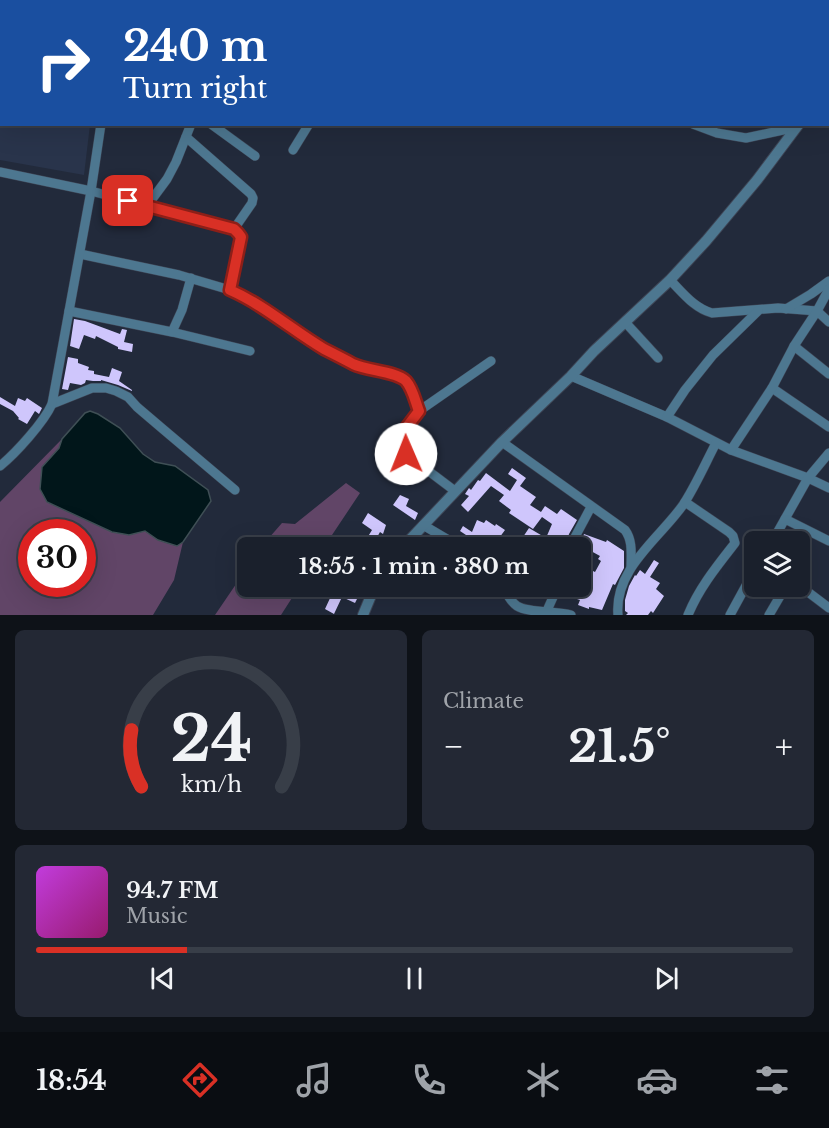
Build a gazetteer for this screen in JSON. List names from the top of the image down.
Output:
{
  "page": {
    "turn": ["240 m", "Turn right"],
    "limit": "30",
    "trip": "18:55 · 1 min · 380 m",
    "tile": "Climate",
    "heat": ["−", "21.5°", "+"],
    "song": ["94.7 FM", "Music"],
    "tabs": "18:54",
    "gauge": ["24", "km/h"]
  }
}
